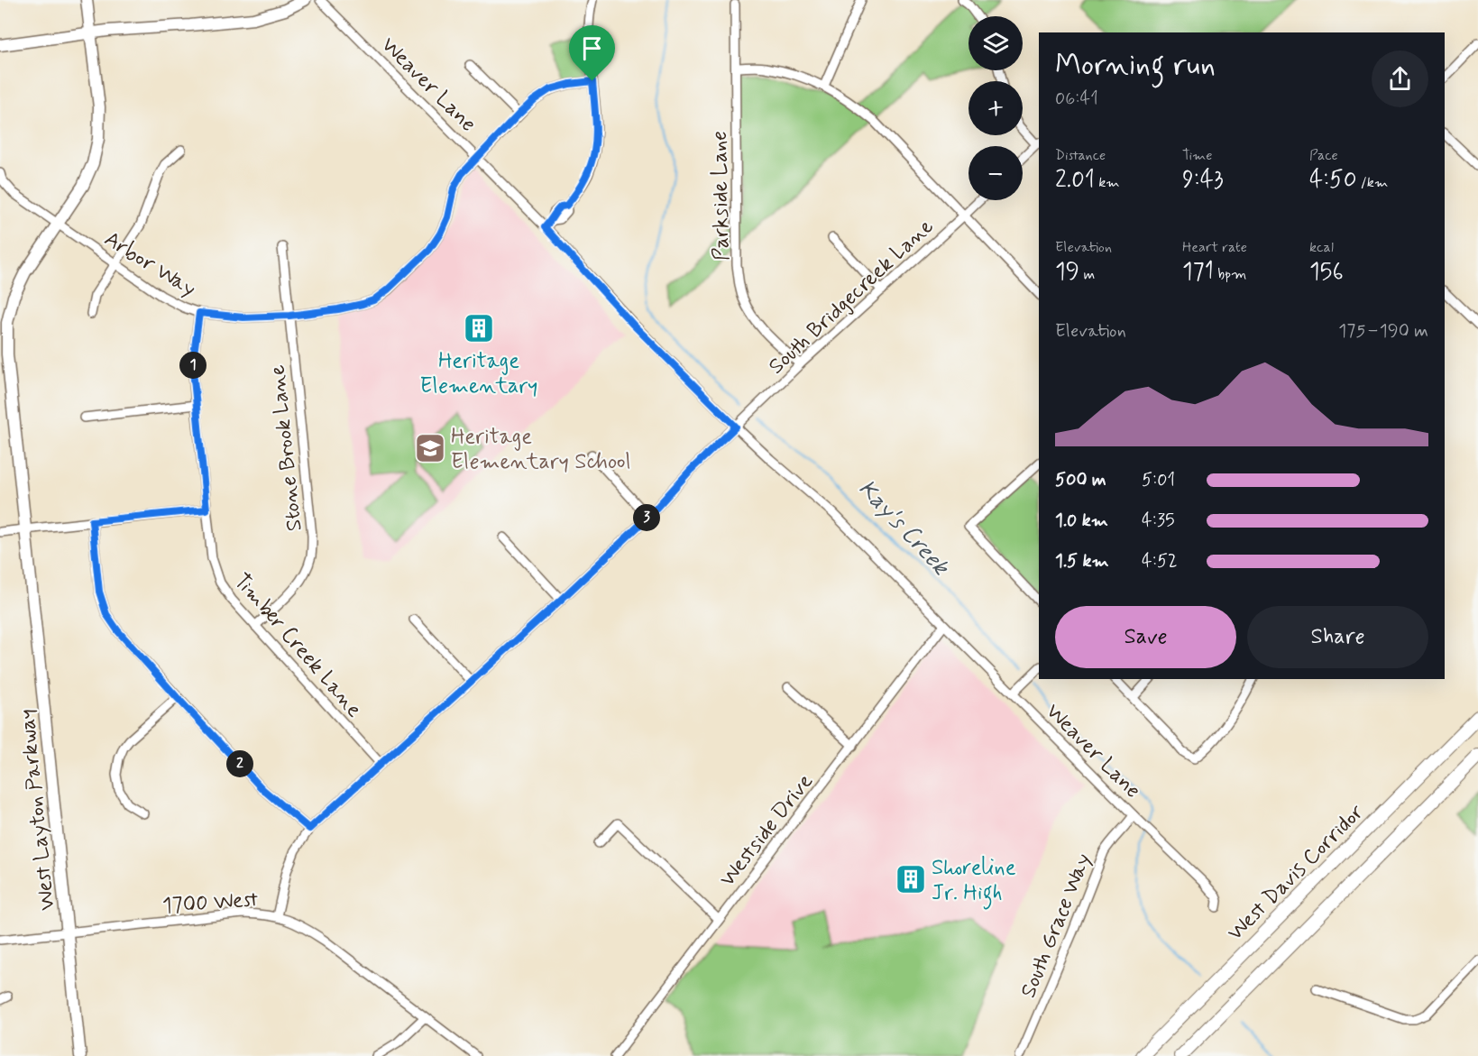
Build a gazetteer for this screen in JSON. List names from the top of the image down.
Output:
{
  "streets": {
    "highway": ["West Davis Corridor"],
    "main road": ["West Layton Parkway"],
    "street": [
      "Weaver Lane",
      "Parkside Lane",
      "Arbor Way",
      "South Bridgecreek Lane",
      "Stone Brook Lane",
      "Timber Creek Lane",
      "Westside Drive",
      "1700 West",
      "South Grace Way"
    ]
  },
  "crossings": [
    ["Weaver Lane", "Arbor Way"],
    ["Weaver Lane", "South Bridgecreek Lane"],
    ["Weaver Lane", "Westside Drive"],
    ["Weaver Lane", "South Grace Way"],
    ["Parkside Lane", "South Bridgecreek Lane"],
    ["Arbor Way", "Stone Brook Lane"],
    ["Arbor Way", "Timber Creek Lane"],
    ["Arbor Way", "West Layton Parkway"],
    ["South Bridgecreek Lane", "Timber Creek Lane"],
    ["South Bridgecreek Lane", "1700 West"],
    ["Stone Brook Lane", "Timber Creek Lane"],
    ["West Layton Parkway", "1700 West"]
  ],
  "water": ["Kay's Creek"],
  "places": {
    "building": ["Heritage Elementary", "Shoreline Jr. High"],
    "school or university": ["Heritage Elementary School"]
  },
  "page": {
    "map_buttons": ["+", "−"],
    "heading": ["Morning run", "06:41"],
    "stats": [
      ["Distance", "2.01 km"],
      ["Time", "9:43"],
      ["Pace", "4:50 /km"],
      ["Elevation", "19 m"],
      ["Heart rate", "171 bpm"],
      ["kcal", "156"]
    ],
    "chart": ["Elevation", "175–190 m"],
    "pins": ["1", "3", "2"],
    "list": [
      {
        "name": "500 m",
        "note": "5:01"
      },
      {
        "name": "1.0 km",
        "note": "4:35"
      },
      {
        "name": "1.5 km",
        "note": "4:52"
      }
    ],
    "buttons": ["Save", "Share"]
  }
}
